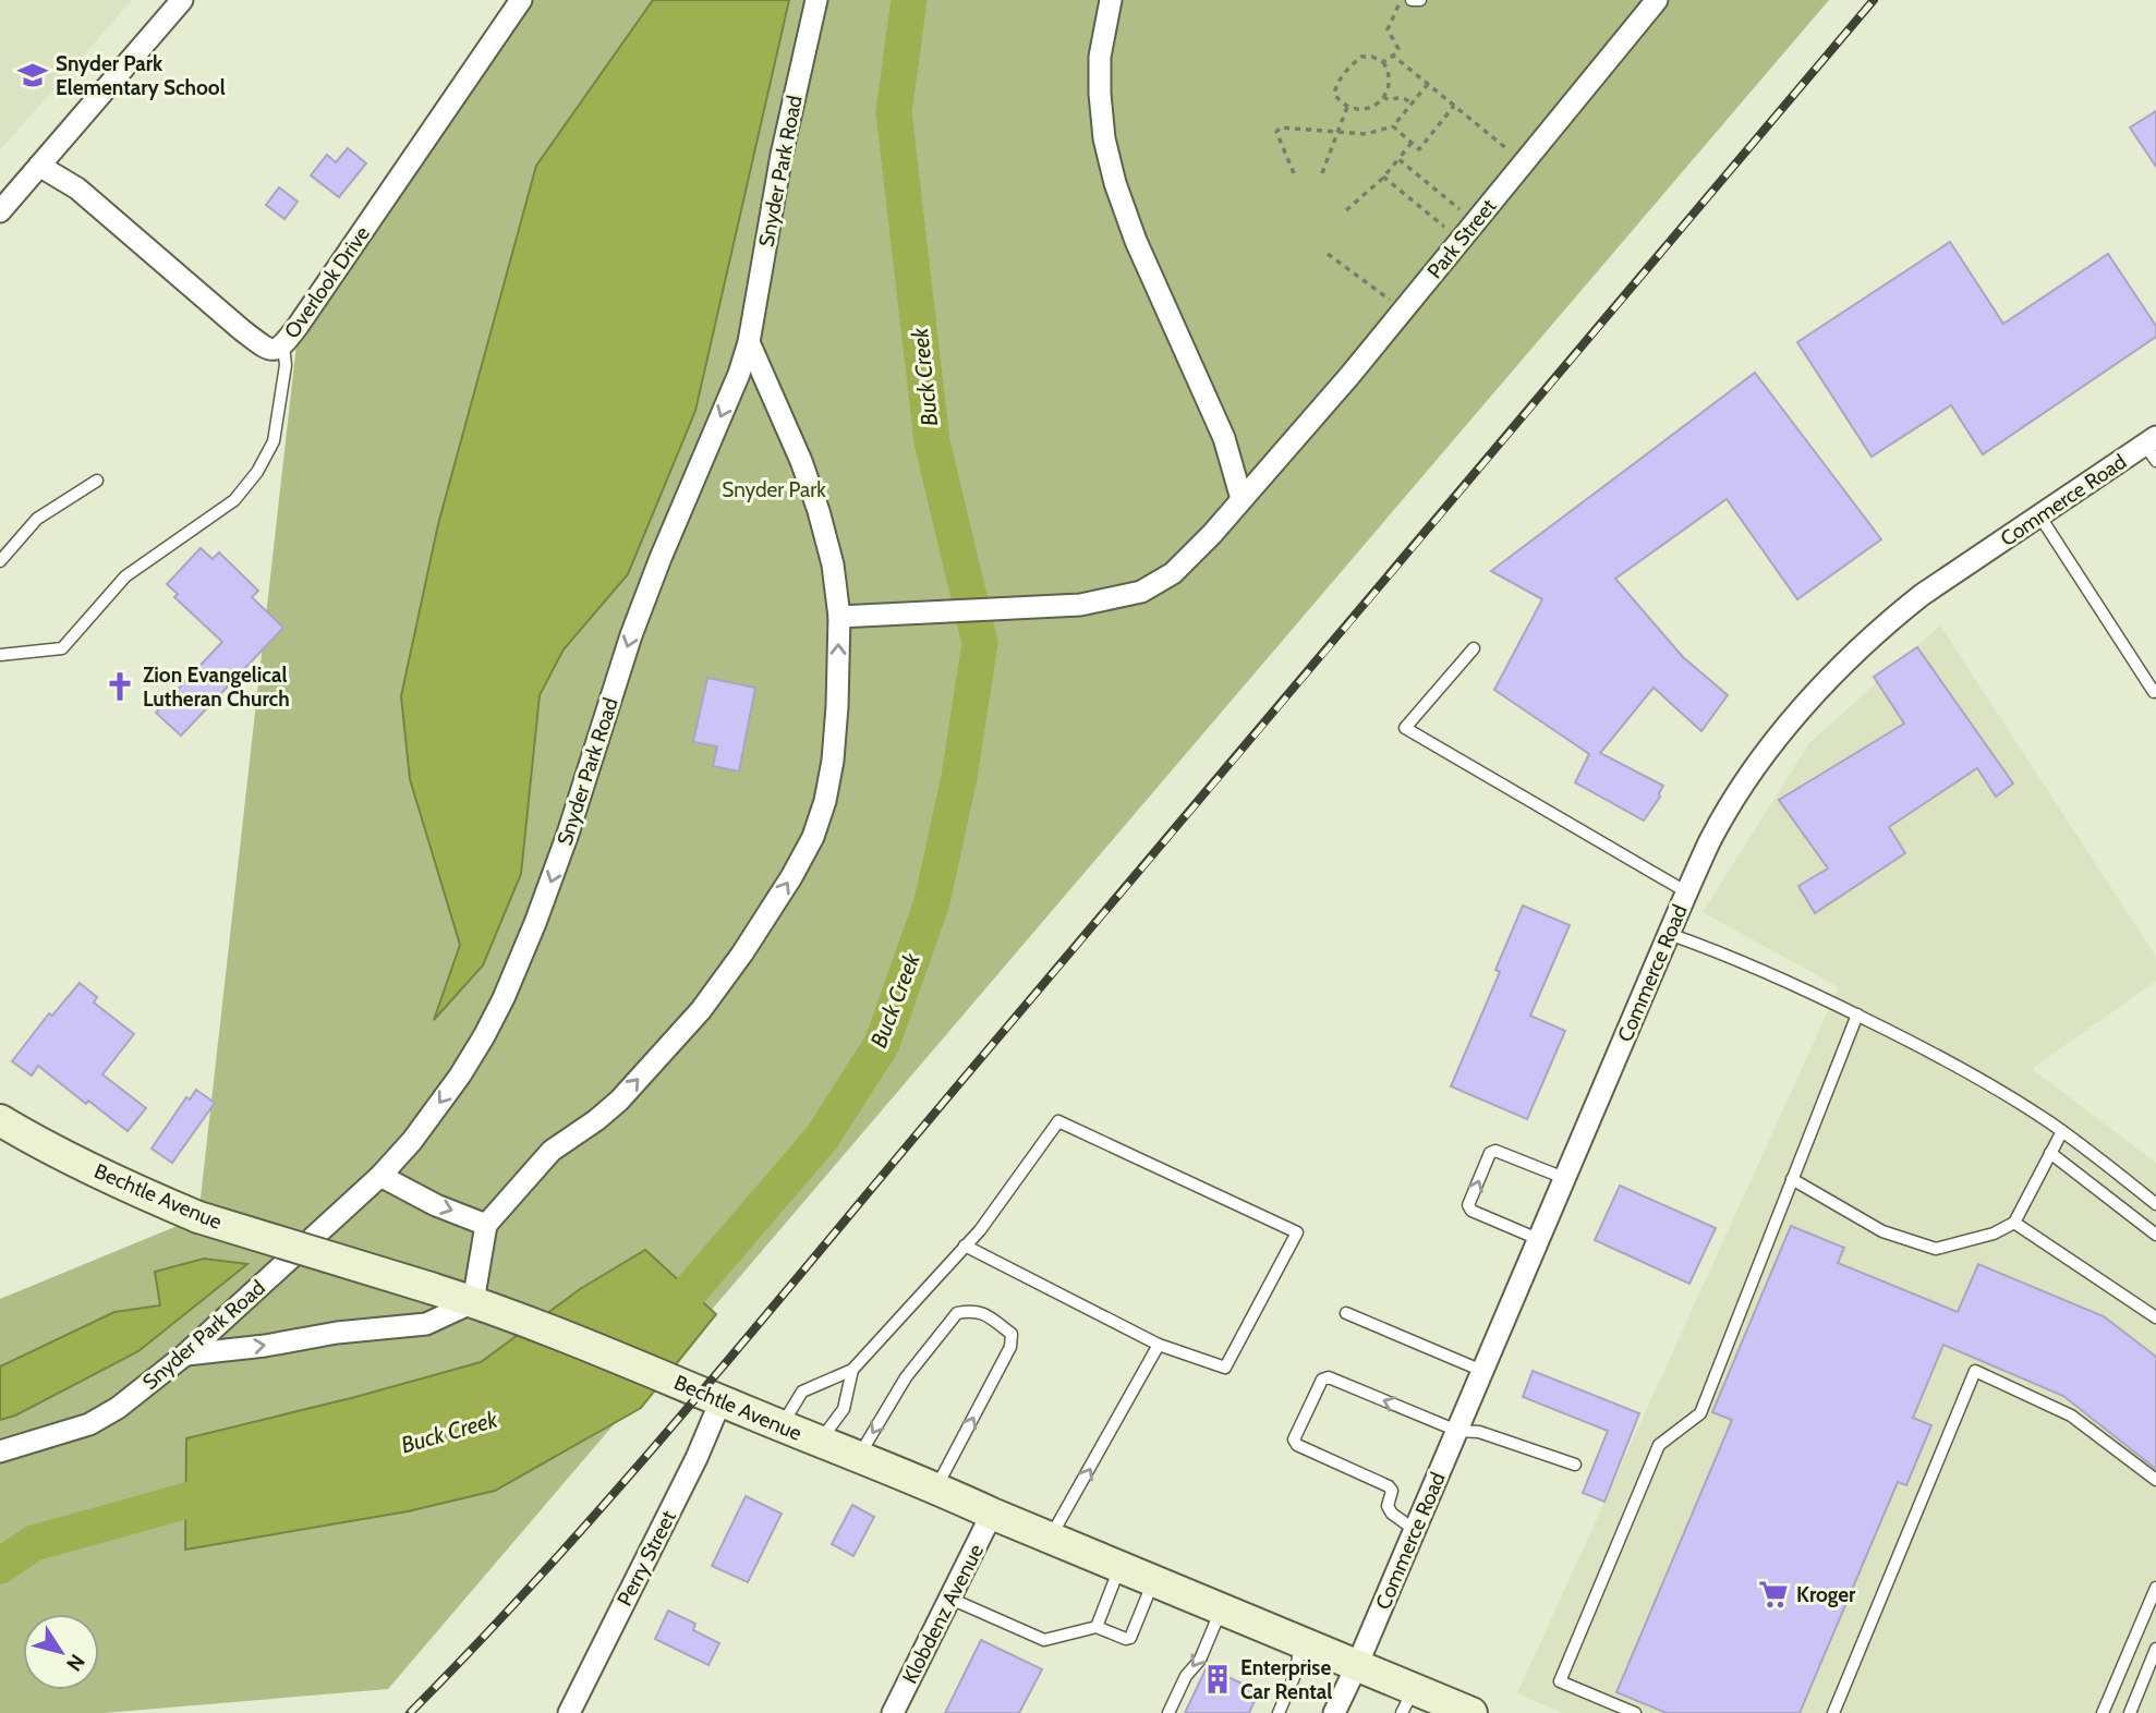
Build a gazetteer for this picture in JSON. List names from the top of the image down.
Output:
{
  "streets": {
    "main road": ["Bechtle Avenue"],
    "street": [
      "Snyder Park Road",
      "Park Street",
      "Overlook Drive",
      "Commerce Road",
      "Perry Street",
      "Klobdenz Avenue"
    ]
  },
  "crossings": [
    ["Commerce Road", "Bechtle Avenue"],
    ["Bechtle Avenue", "Perry Street"],
    ["Bechtle Avenue", "Klobdenz Avenue"]
  ],
  "water": ["Buck Creek"],
  "parks": ["Snyder Park"],
  "places": {
    "school or university": ["Snyder Park Elementary School"],
    "church": ["Zion Evangelical Lutheran Church"],
    "supermarket": ["Kroger"],
    "building": ["Enterprise Car Rental"]
  },
  "north": "bottom right"
}
